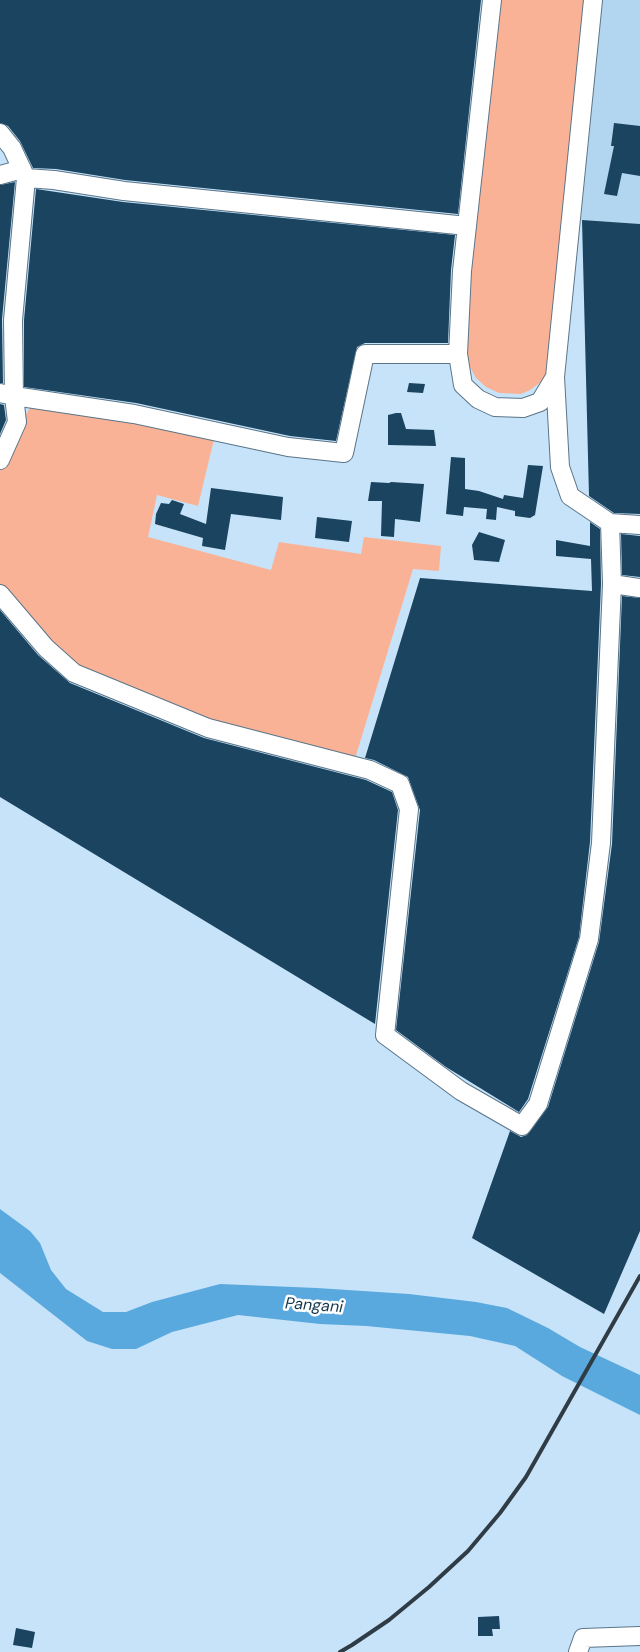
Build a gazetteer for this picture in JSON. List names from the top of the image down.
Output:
{
  "water": ["Pangani"]
}
